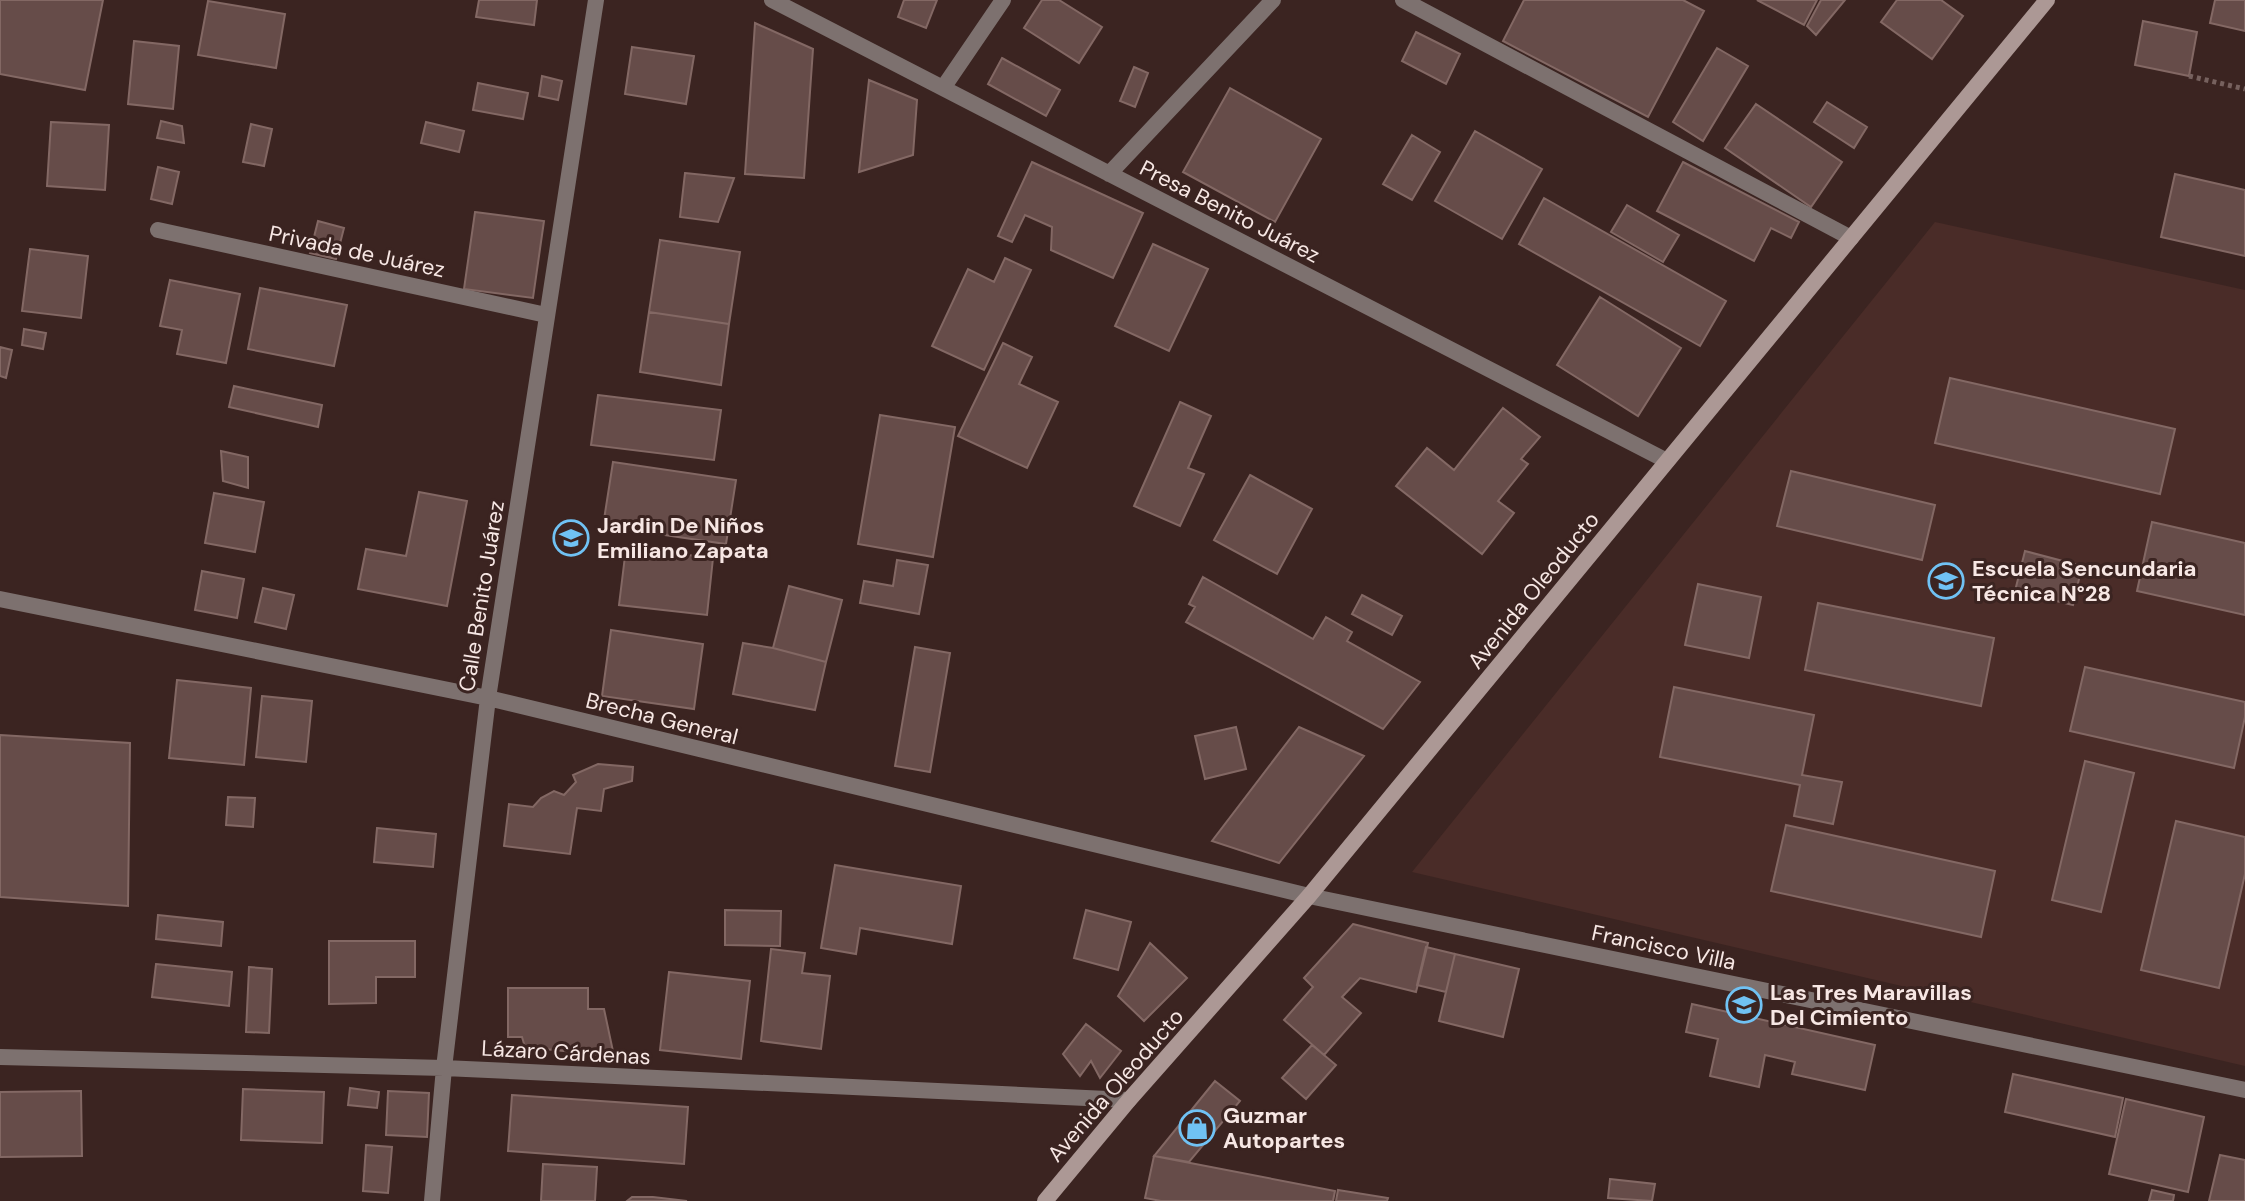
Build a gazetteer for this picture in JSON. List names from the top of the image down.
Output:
{
  "streets": {
    "main road": ["Avenida Oleoducto"],
    "street": [
      "Presa Benito Juárez",
      "Privada de Juárez",
      "Calle Benito Juárez",
      "Brecha General",
      "Francisco Villa",
      "Lázaro Cárdenas"
    ]
  },
  "crossings": [
    ["Presa Benito Juárez", "Avenida Oleoducto"],
    ["Privada de Juárez", "Calle Benito Juárez"],
    ["Avenida Oleoducto", "Brecha General"],
    ["Avenida Oleoducto", "Francisco Villa"],
    ["Avenida Oleoducto", "Lázaro Cárdenas"],
    ["Calle Benito Juárez", "Brecha General"],
    ["Calle Benito Juárez", "Lázaro Cárdenas"],
    ["Brecha General", "Francisco Villa"]
  ],
  "places": {
    "school or university": ["Jardin De Niños Emiliano Zapata", "Escuela Sencundaria Técnica N°28", "Las Tres Maravillas Del Cimiento"],
    "shop": ["Guzmar Autopartes"]
  }
}
